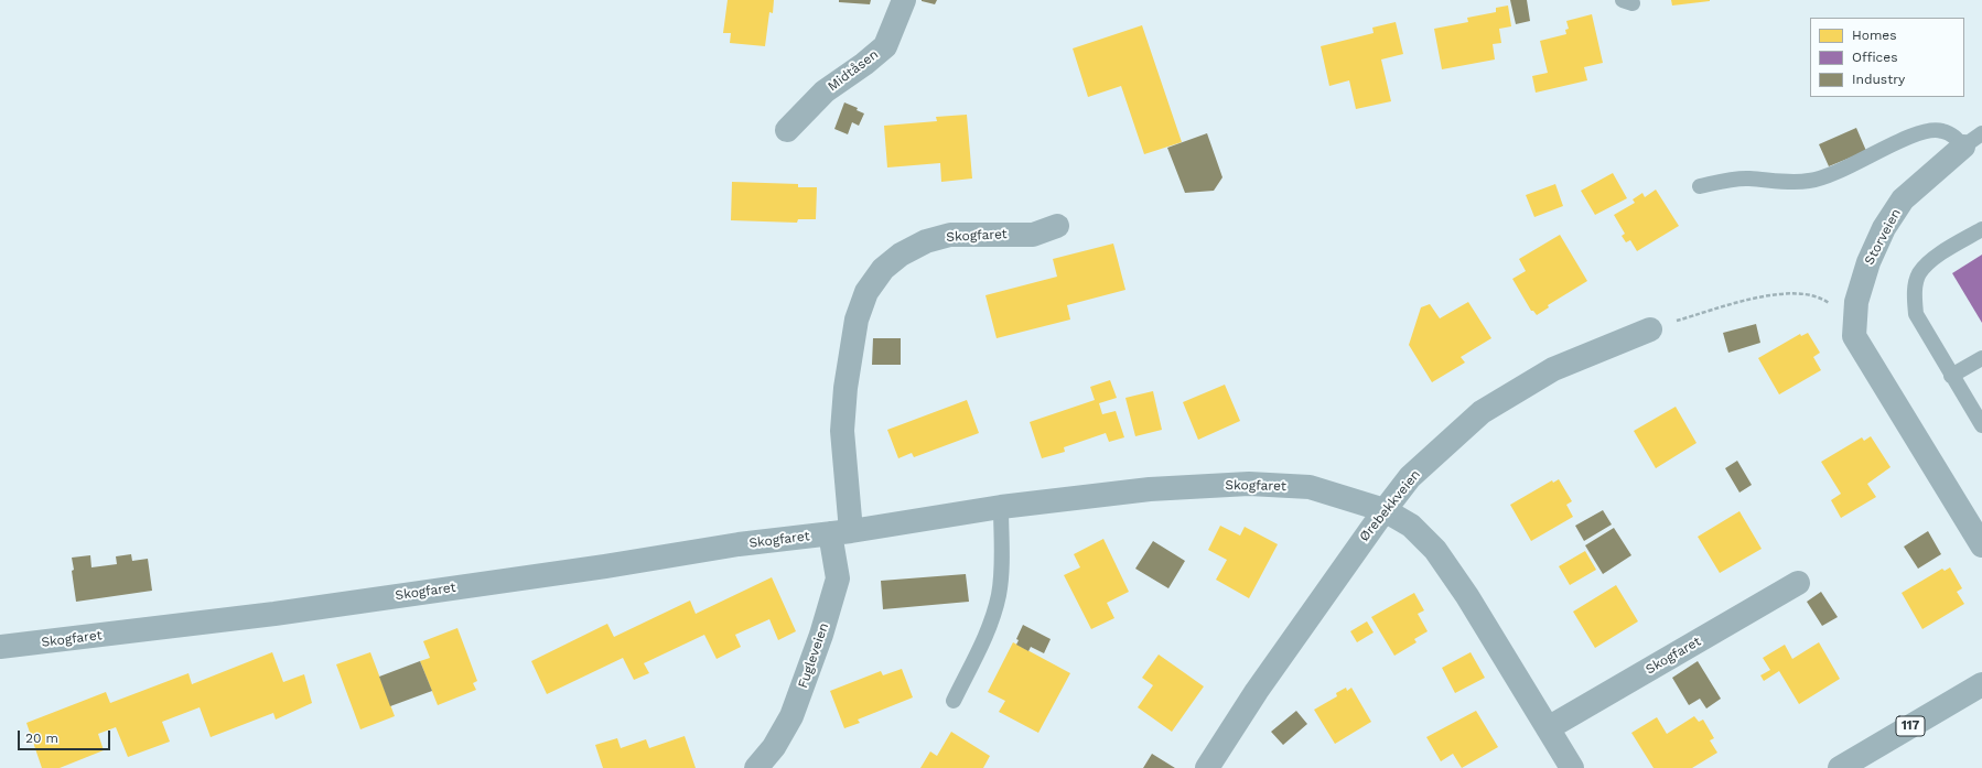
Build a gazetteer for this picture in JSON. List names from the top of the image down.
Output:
{
  "streets": {
    "main road": ["117"],
    "street": [
      "Midtåsen",
      "Skogfaret",
      "Storveien",
      "Ørebekkveien",
      "Fugleveien"
    ]
  },
  "crossings": [
    ["Skogfaret", "Ørebekkveien"],
    ["Skogfaret", "Fugleveien"]
  ],
  "legend": ["Homes", "Offices", "Industry"],
  "scale_bar": "20 m"
}
